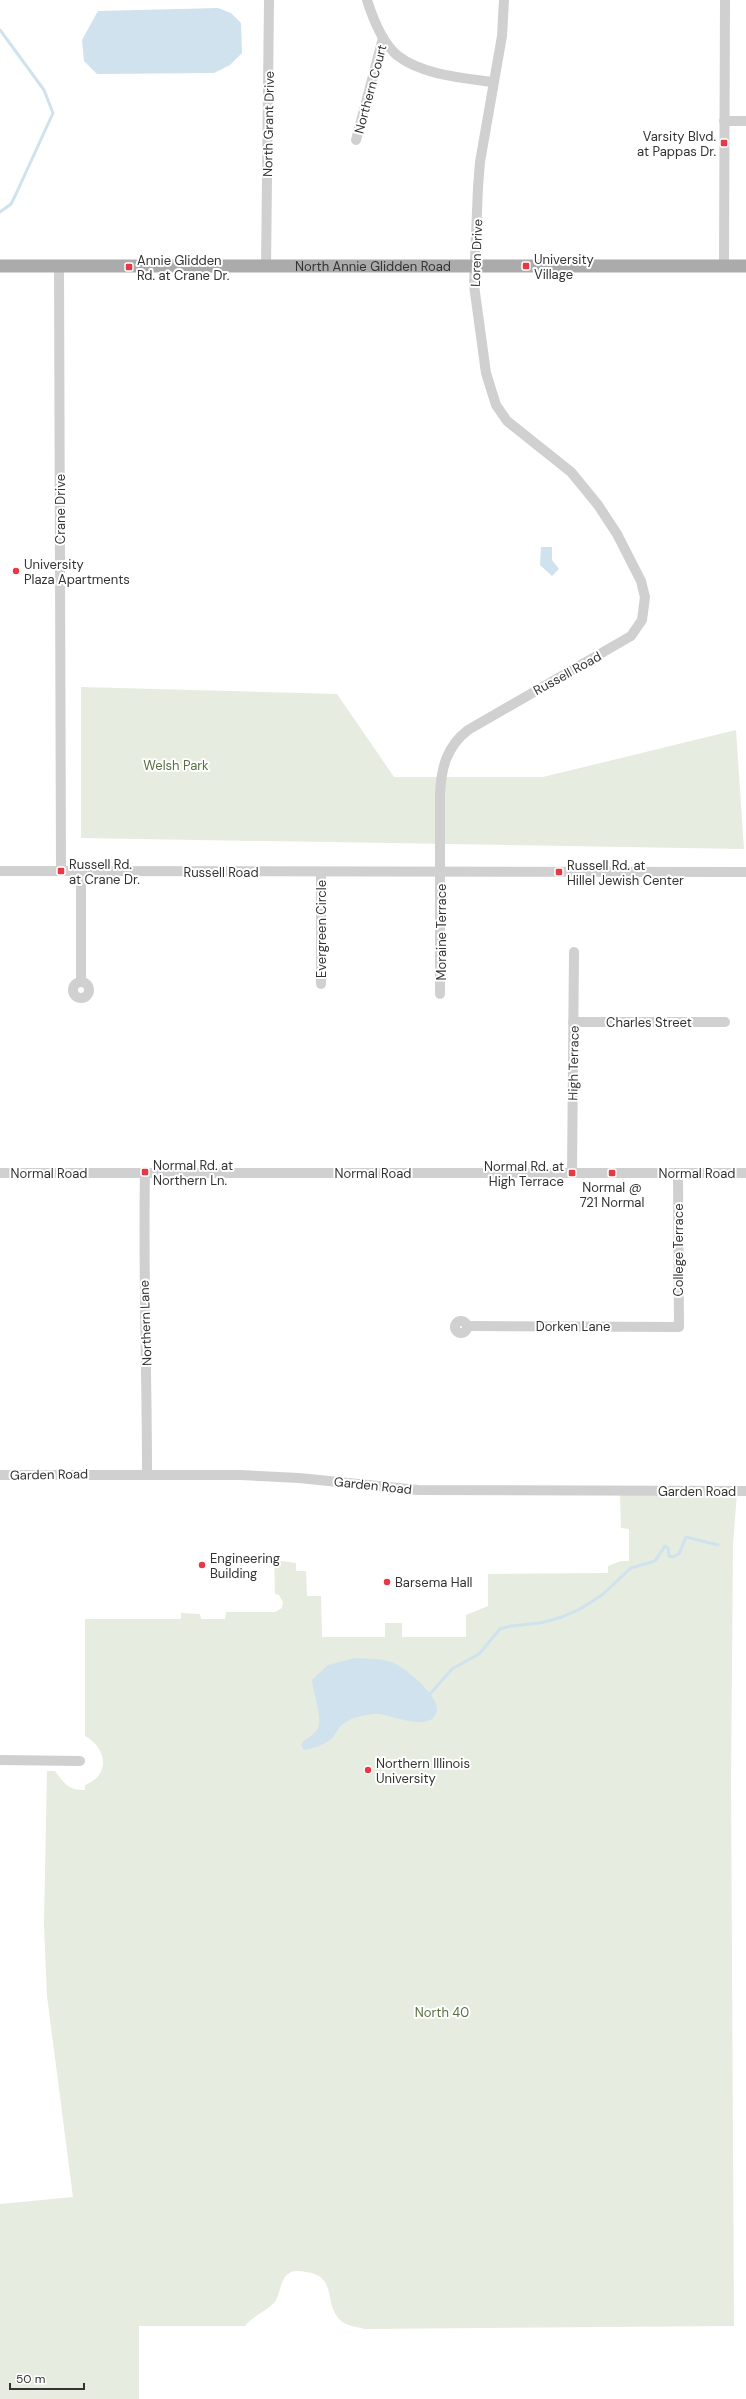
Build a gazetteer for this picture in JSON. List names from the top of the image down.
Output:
{
  "streets": {
    "main road": ["North Annie Glidden Road"],
    "street": [
      "Northern Court",
      "North Grant Drive",
      "Loren Drive",
      "Crane Drive",
      "Russell Road",
      "Evergreen Circle",
      "Moraine Terrace",
      "Charles Street",
      "High Terrace",
      "Normal Road",
      "College Terrace",
      "Northern Lane",
      "Dorken Lane",
      "Garden Road"
    ]
  },
  "crossings": [
    ["North Grant Drive", "North Annie Glidden Road"],
    ["Loren Drive", "North Annie Glidden Road"],
    ["Loren Drive", "Russell Road"],
    ["North Annie Glidden Road", "Crane Drive"],
    ["Crane Drive", "Russell Road"],
    ["Russell Road", "Evergreen Circle"],
    ["Russell Road", "Moraine Terrace"],
    ["Charles Street", "High Terrace"],
    ["High Terrace", "Normal Road"],
    ["Normal Road", "College Terrace"],
    ["Normal Road", "Northern Lane"],
    ["College Terrace", "Dorken Lane"],
    ["Northern Lane", "Garden Road"]
  ],
  "parks": ["Welsh Park", "North 40"],
  "places": {
    "transit": [
      "Varsity Blvd. at Pappas Dr.",
      "University Village",
      "Annie Glidden Rd. at Crane Dr.",
      "Russell Rd. at Crane Dr.",
      "Russell Rd. at Hillel Jewish Center",
      "Normal Rd. at Northern Ln.",
      "Normal Rd. at High Terrace",
      "Normal @ 721 Normal"
    ],
    "other": [
      "University Plaza Apartments",
      "Engineering Building",
      "Barsema Hall",
      "Northern Illinois University"
    ]
  },
  "scale_bar": "50 m"
}
